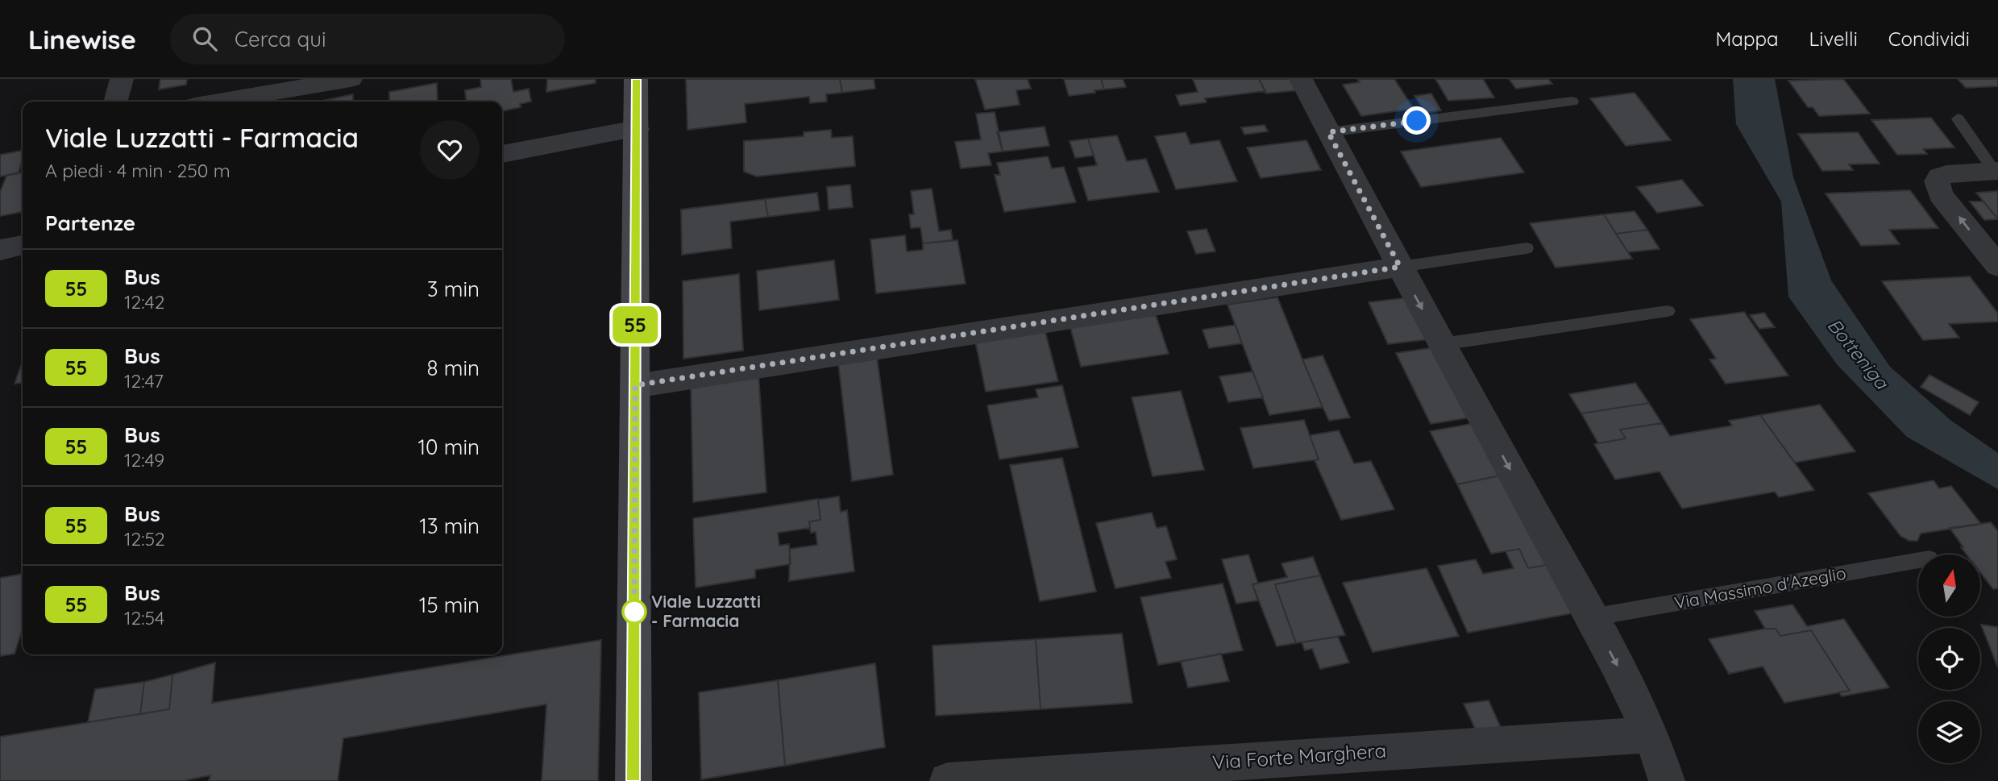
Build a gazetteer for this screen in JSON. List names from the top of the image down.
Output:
{
  "streets": {
    "street": ["Via Forte Marghera"],
    "lane": ["Via Massimo d'Azeglio"]
  },
  "water": ["Botteniga"],
  "places": ["Viale Luzzatti - Farmacia"],
  "lines": ["bus line 55"],
  "north": "top",
  "page": {
    "header": "Linewise",
    "search": "Cerca qui",
    "nav": ["Mappa", "Livelli", "Condividi"],
    "on_map": "55",
    "heading": [
      ["Viale Luzzatti - Farmacia", "A piedi · 4 min · 250 m"],
      "Partenze"
    ],
    "list": [
      {
        "mark": "55",
        "name": "Bus",
        "note": "12:42",
        "value": "3 min"
      },
      {
        "mark": "55",
        "name": "Bus",
        "note": "12:47",
        "value": "8 min"
      },
      {
        "mark": "55",
        "name": "Bus",
        "note": "12:49",
        "value": "10 min"
      },
      {
        "mark": "55",
        "name": "Bus",
        "note": "12:52",
        "value": "13 min"
      },
      {
        "mark": "55",
        "name": "Bus",
        "note": "12:54",
        "value": "15 min"
      }
    ]
  }
}
